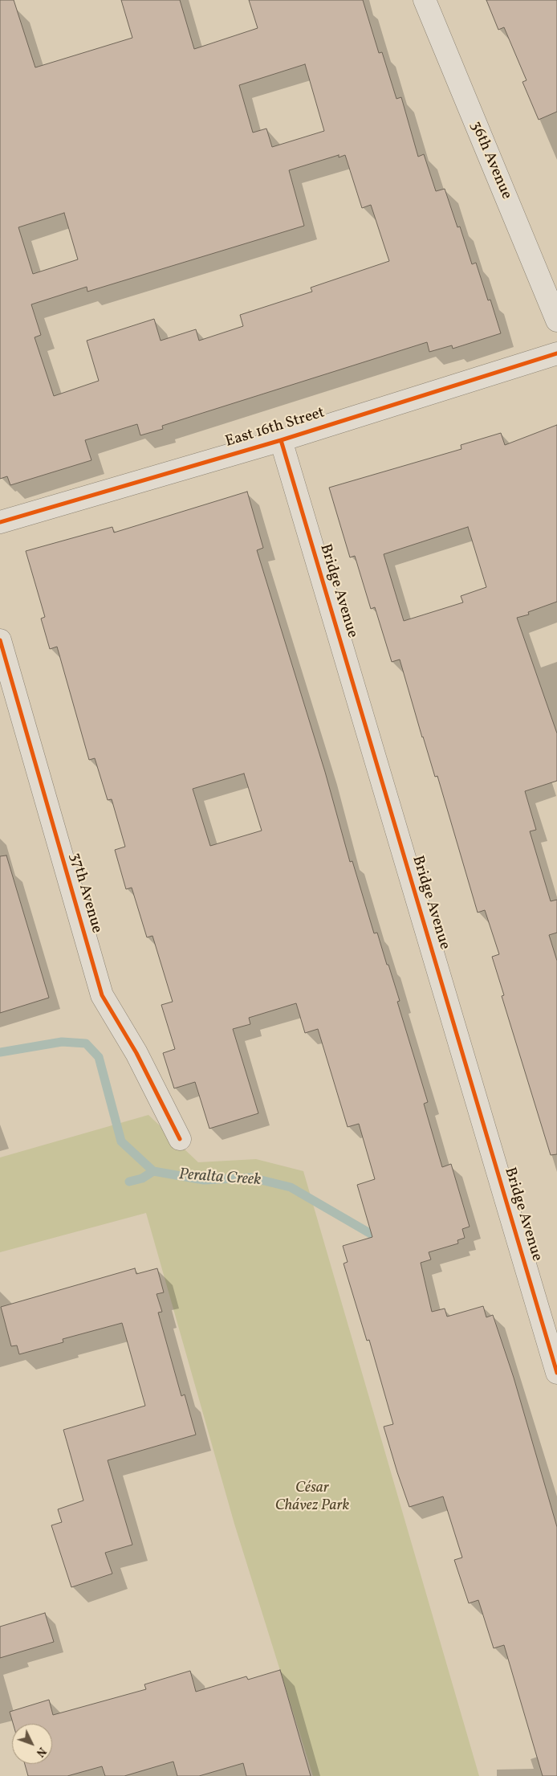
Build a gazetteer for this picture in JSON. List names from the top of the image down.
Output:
{
  "streets": {
    "street": [
      "36th Avenue",
      "East 16th Street",
      "Bridge Avenue",
      "37th Avenue"
    ]
  },
  "crossings": [
    ["East 16th Street", "Bridge Avenue"]
  ],
  "water": ["Peralta Creek"],
  "parks": ["César Chávez Park"],
  "north": "bottom right"
}
